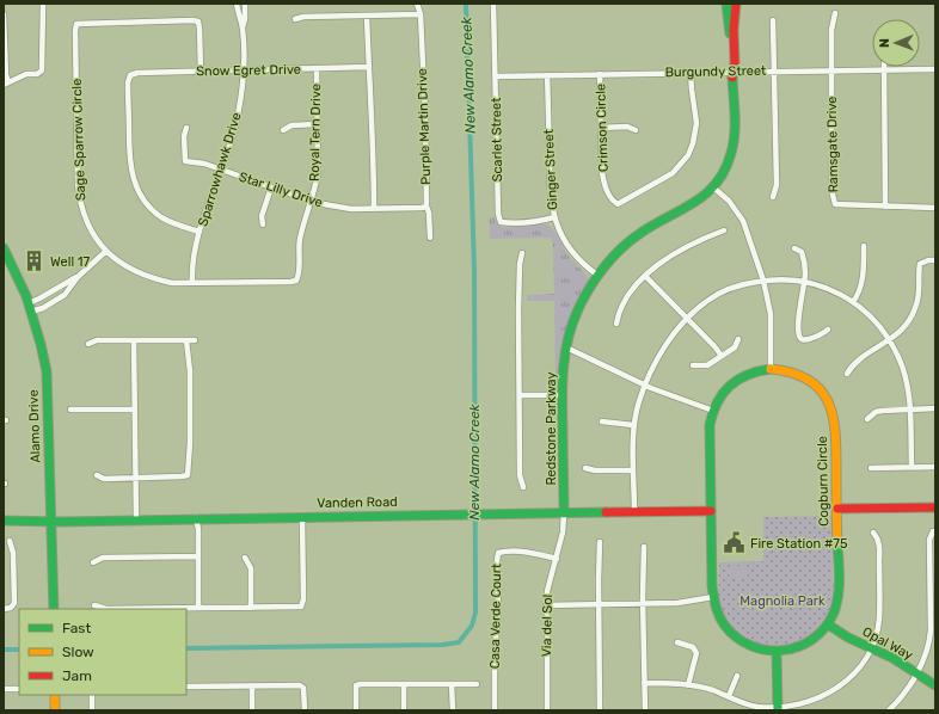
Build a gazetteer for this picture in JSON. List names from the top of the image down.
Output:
{
  "streets": {
    "street": [
      "Snow Egret Drive",
      "Burgundy Street",
      "Purple Martin Drive",
      "Crimson Circle",
      "Royal Tern Drive",
      "Sage Sparrow Circle",
      "Scarlet Street",
      "Ramsgate Drive",
      "Sparrowhawk Drive",
      "Ginger Street",
      "Star Lilly Drive",
      "Alamo Drive",
      "Redstone Parkway",
      "Cogburn Circle",
      "Vanden Road",
      "Casa Verde Court",
      "Via del Sol",
      "Opal Way"
    ]
  },
  "crossings": [
    ["Snow Egret Drive", "Royal Tern Drive"],
    ["Snow Egret Drive", "Sage Sparrow Circle"],
    ["Snow Egret Drive", "Sparrowhawk Drive"],
    ["Burgundy Street", "Crimson Circle"],
    ["Burgundy Street", "Scarlet Street"],
    ["Burgundy Street", "Ramsgate Drive"],
    ["Burgundy Street", "Ginger Street"],
    ["Burgundy Street", "Redstone Parkway"],
    ["Purple Martin Drive", "Star Lilly Drive"],
    ["Royal Tern Drive", "Sage Sparrow Circle"],
    ["Royal Tern Drive", "Star Lilly Drive"],
    ["Sage Sparrow Circle", "Sparrowhawk Drive"],
    ["Scarlet Street", "Ginger Street"],
    ["Sparrowhawk Drive", "Star Lilly Drive"],
    ["Ginger Street", "Redstone Parkway"],
    ["Alamo Drive", "Vanden Road"],
    ["Redstone Parkway", "Vanden Road"],
    ["Redstone Parkway", "Via del Sol"],
    ["Cogburn Circle", "Vanden Road"],
    ["Cogburn Circle", "Opal Way"],
    ["Vanden Road", "Via del Sol"],
    ["Casa Verde Court", "Via del Sol"]
  ],
  "water": ["New Alamo Creek"],
  "parks": ["Magnolia Park"],
  "places": {
    "building": ["Well 17"],
    "public building": ["Fire Station #75"]
  },
  "legend": ["Fast", "Slow", "Jam"],
  "north": "left"
}
